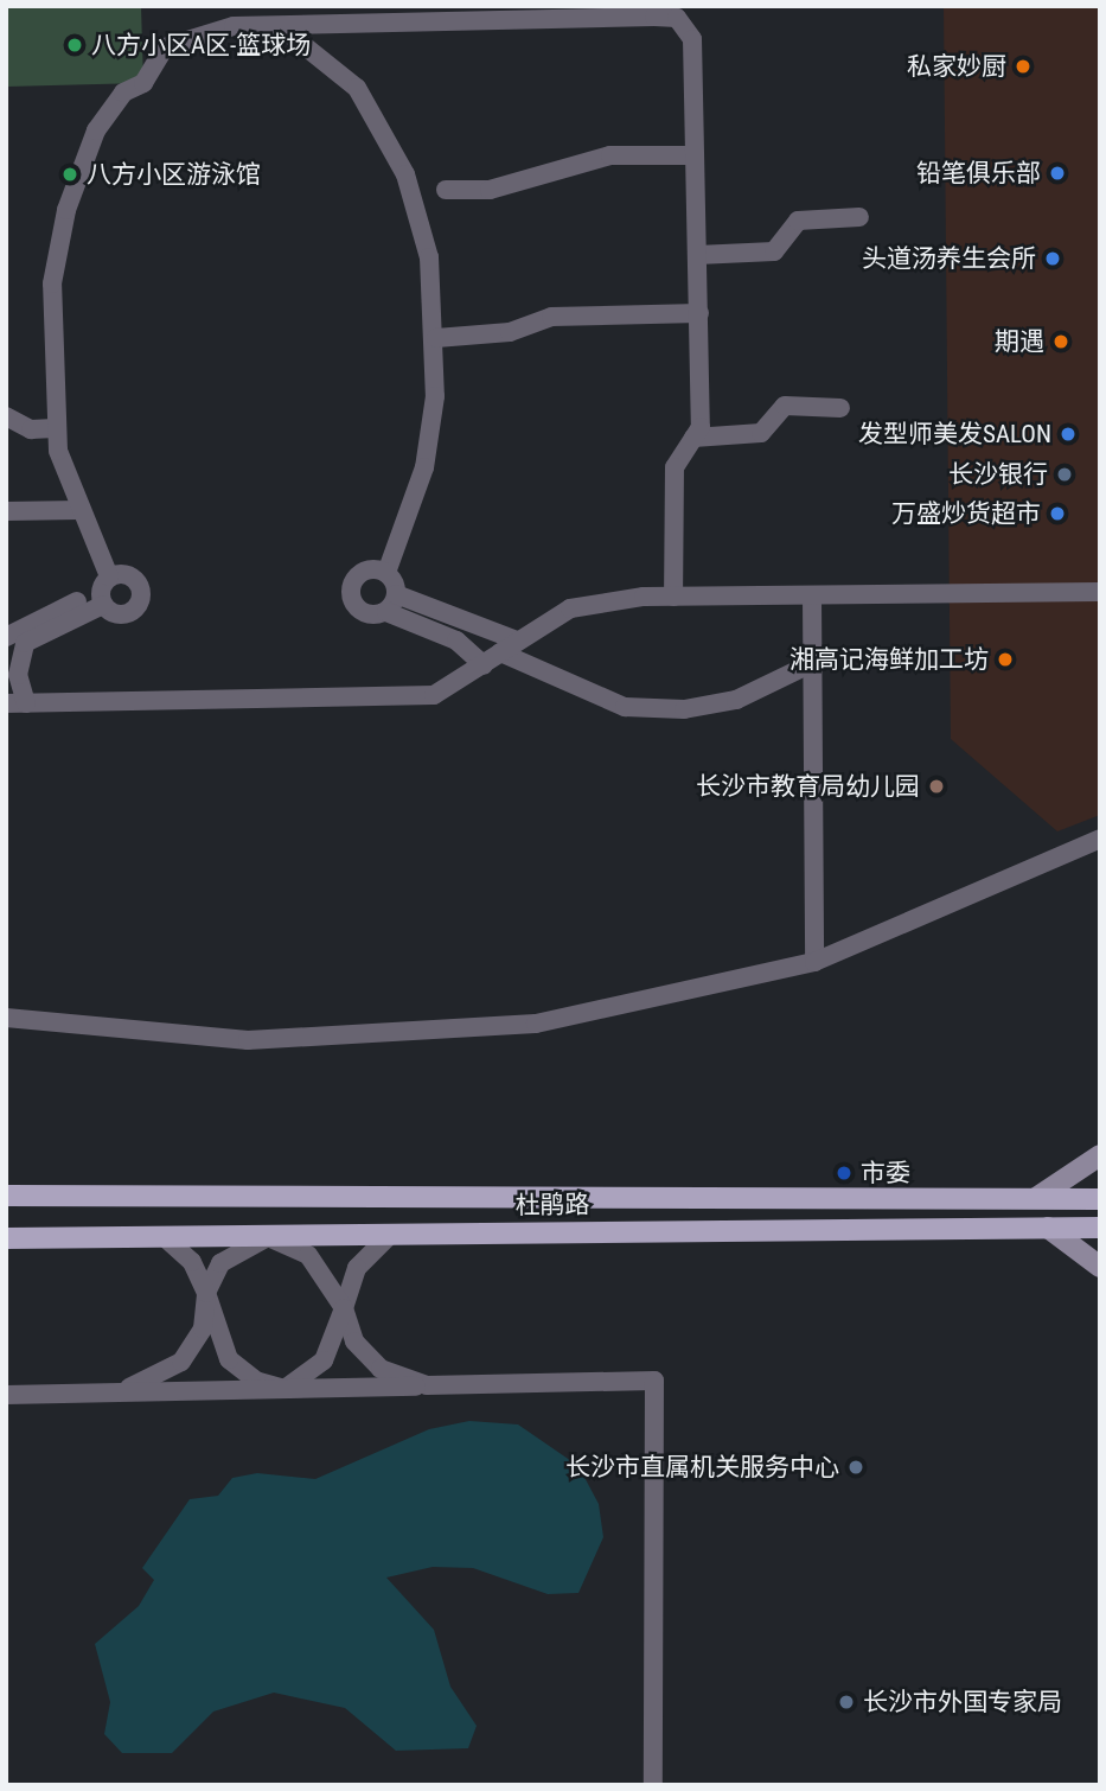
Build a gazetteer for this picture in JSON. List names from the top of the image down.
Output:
{
  "streets": {
    "main road": ["杜鹃路"]
  },
  "places": [
    "八方小区A区-篮球场",
    "私家妙厨",
    "铅笔俱乐部",
    "八方小区游泳馆",
    "头道汤养生会所",
    "期遇",
    "发型师美发SALON",
    "长沙银行",
    "万盛炒货超市",
    "湘高记海鲜加工坊",
    "长沙市教育局幼儿园",
    "市委",
    "长沙市直属机关服务中心",
    "长沙市外国专家局"
  ]
}
